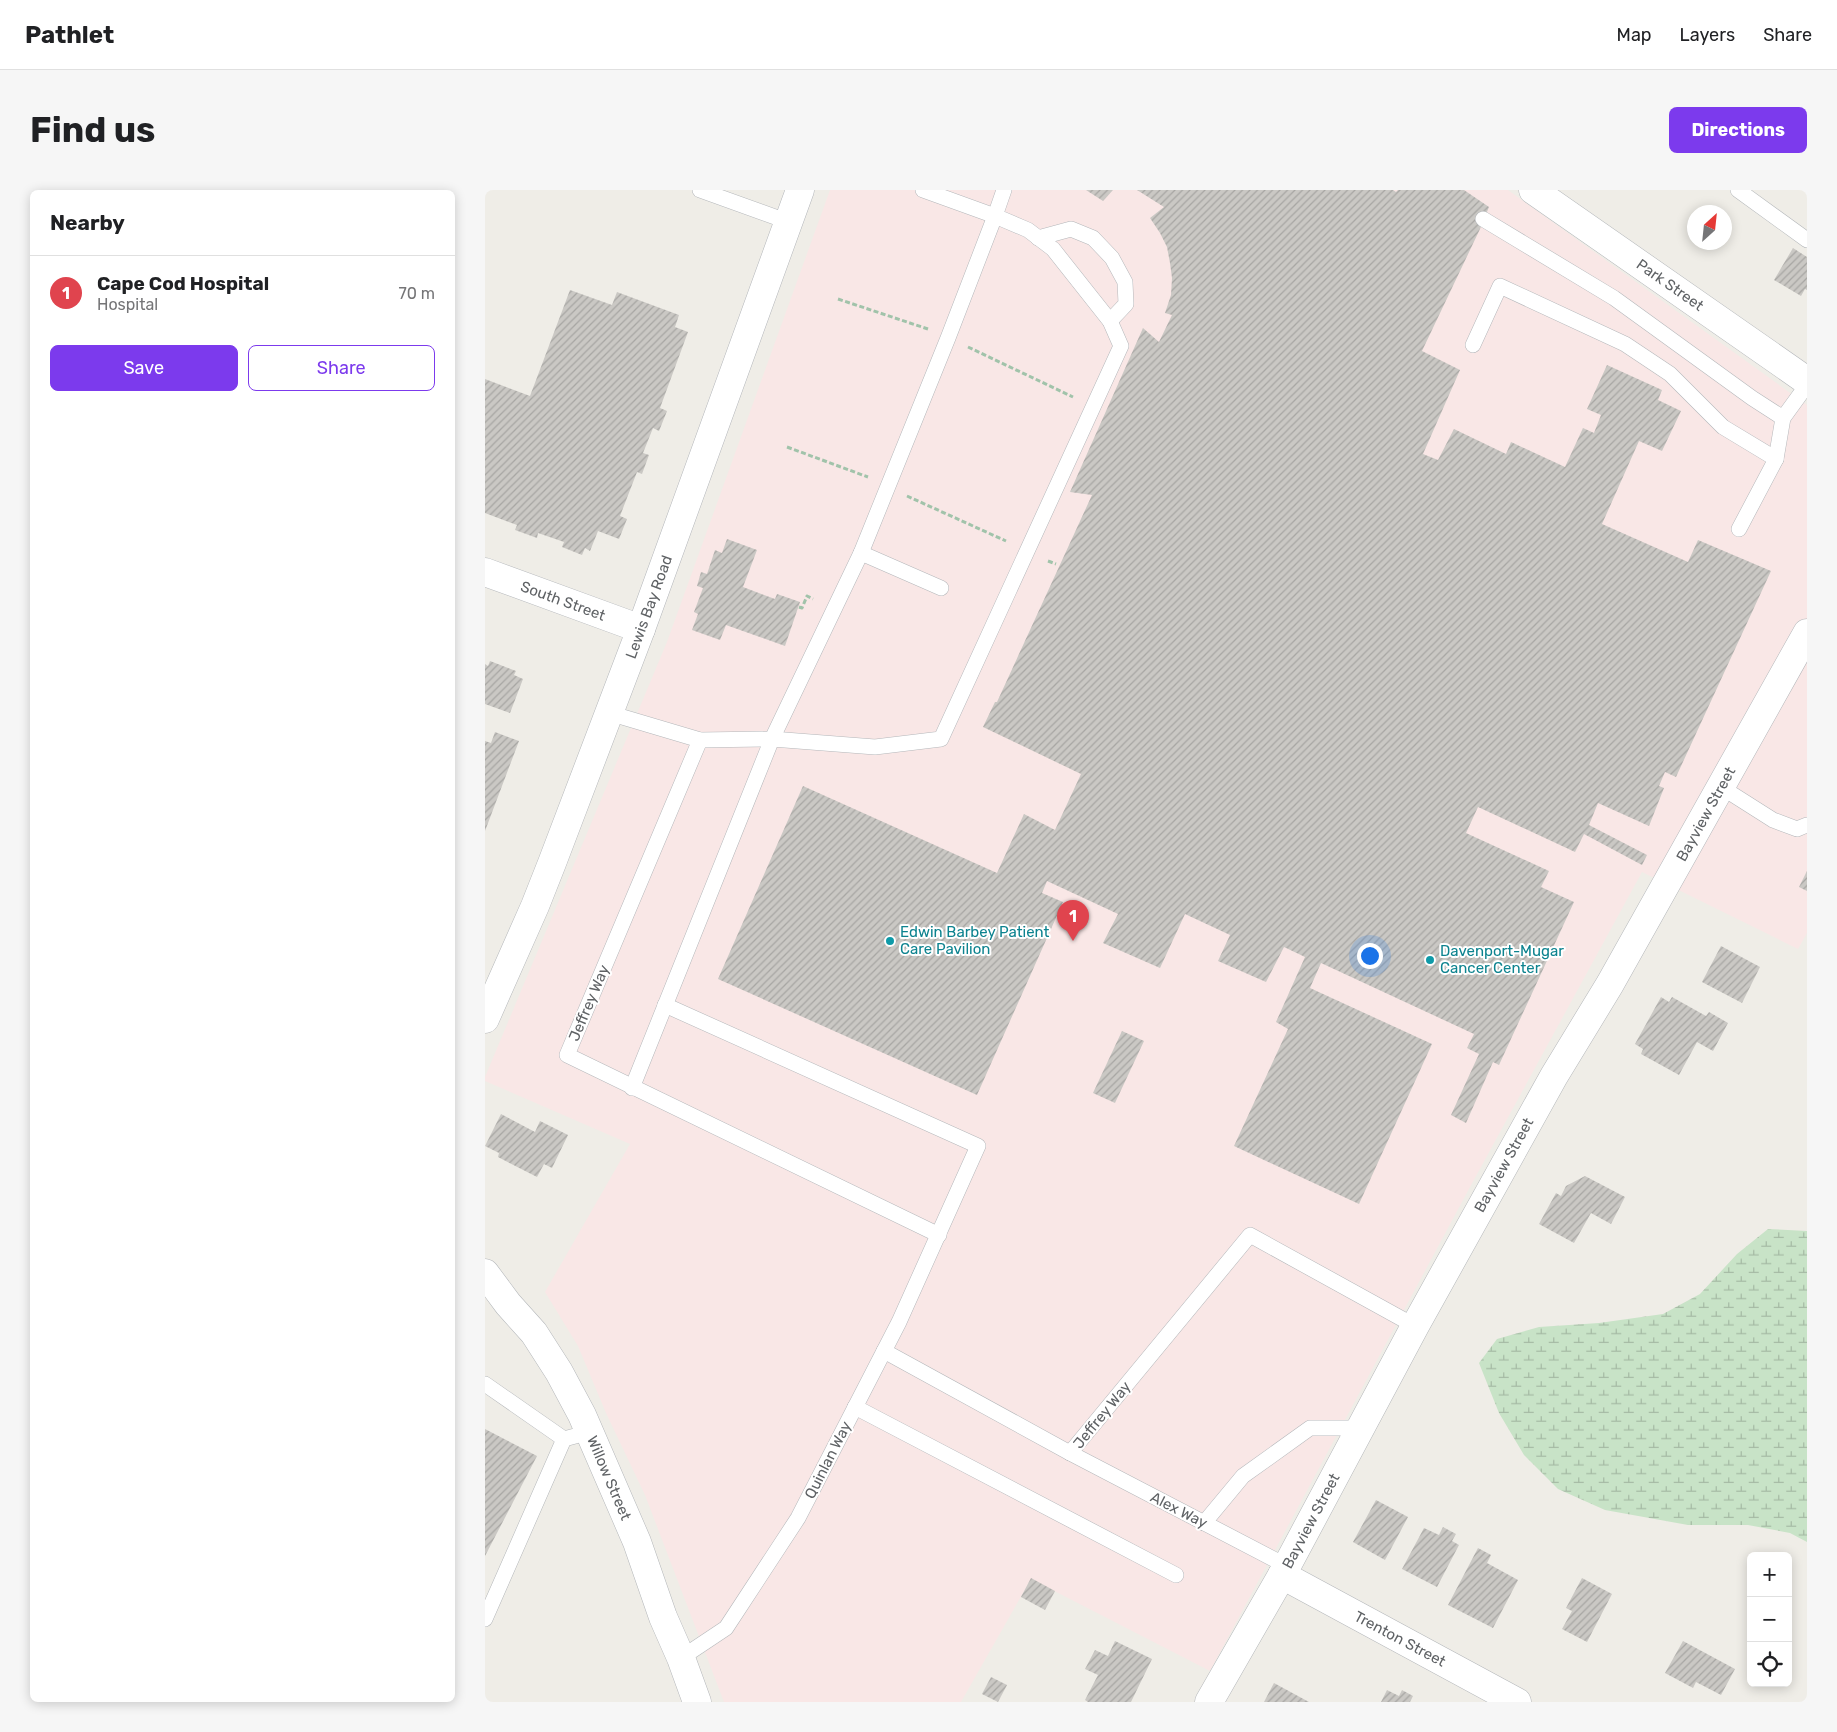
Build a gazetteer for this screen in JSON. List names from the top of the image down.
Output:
{
  "streets": {
    "street": [
      "Park Street",
      "South Street",
      "Lewis Bay Road",
      "Bayview Street",
      "Willow Street",
      "Trenton Street"
    ],
    "lane": ["Jeffrey Way", "Quinlan Way", "Alex Way"]
  },
  "crossings": [
    ["South Street", "Lewis Bay Road"],
    ["Bayview Street", "Jeffrey Way"],
    ["Bayview Street", "Alex Way"],
    ["Bayview Street", "Trenton Street"],
    ["Jeffrey Way", "Quinlan Way"],
    ["Jeffrey Way", "Alex Way"],
    ["Quinlan Way", "Willow Street"],
    ["Alex Way", "Trenton Street"]
  ],
  "places": ["Edwin Barbey Patient Care Pavilion", "Davenport-Mugar Cancer Center"],
  "north": "top right",
  "page": {
    "header": "Pathlet",
    "nav": ["Map", "Layers", "Share"],
    "buttons": [
      "Directions",
      ["Save", "Share"]
    ],
    "title": "Find us",
    "heading": "Nearby",
    "list": [
      {
        "mark": "1",
        "name": "Cape Cod Hospital",
        "note": "Hospital",
        "value": "70 m"
      }
    ],
    "pins": "1",
    "map_buttons": ["+", "−"]
  }
}
